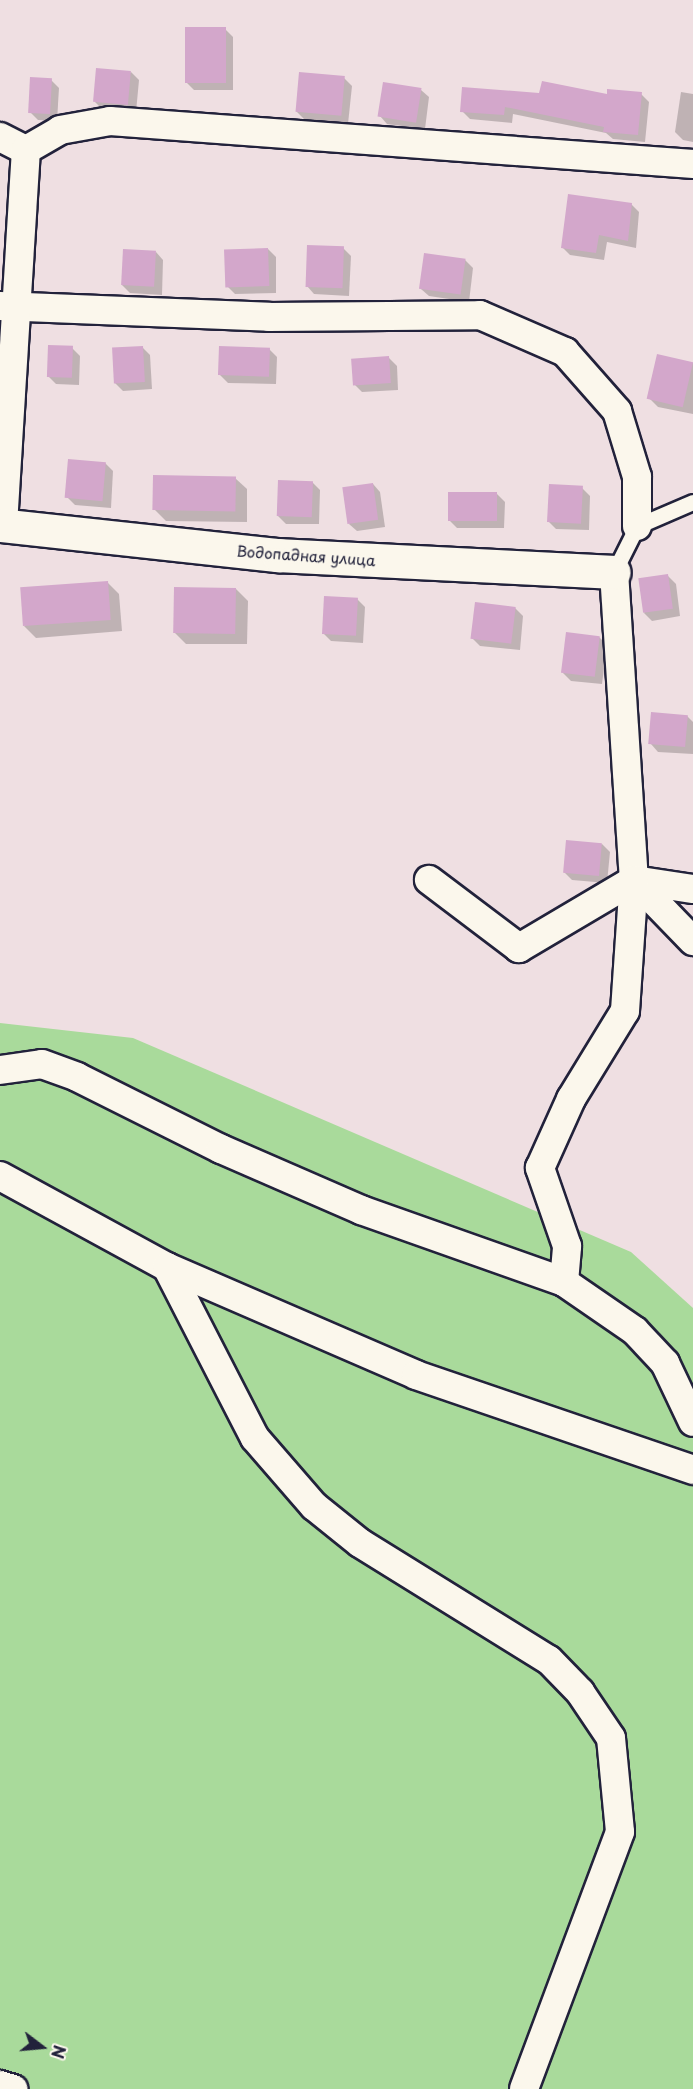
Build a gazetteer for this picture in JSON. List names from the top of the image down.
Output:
{
  "streets": {
    "street": ["Водопадная улица"]
  },
  "north": "right"
}
